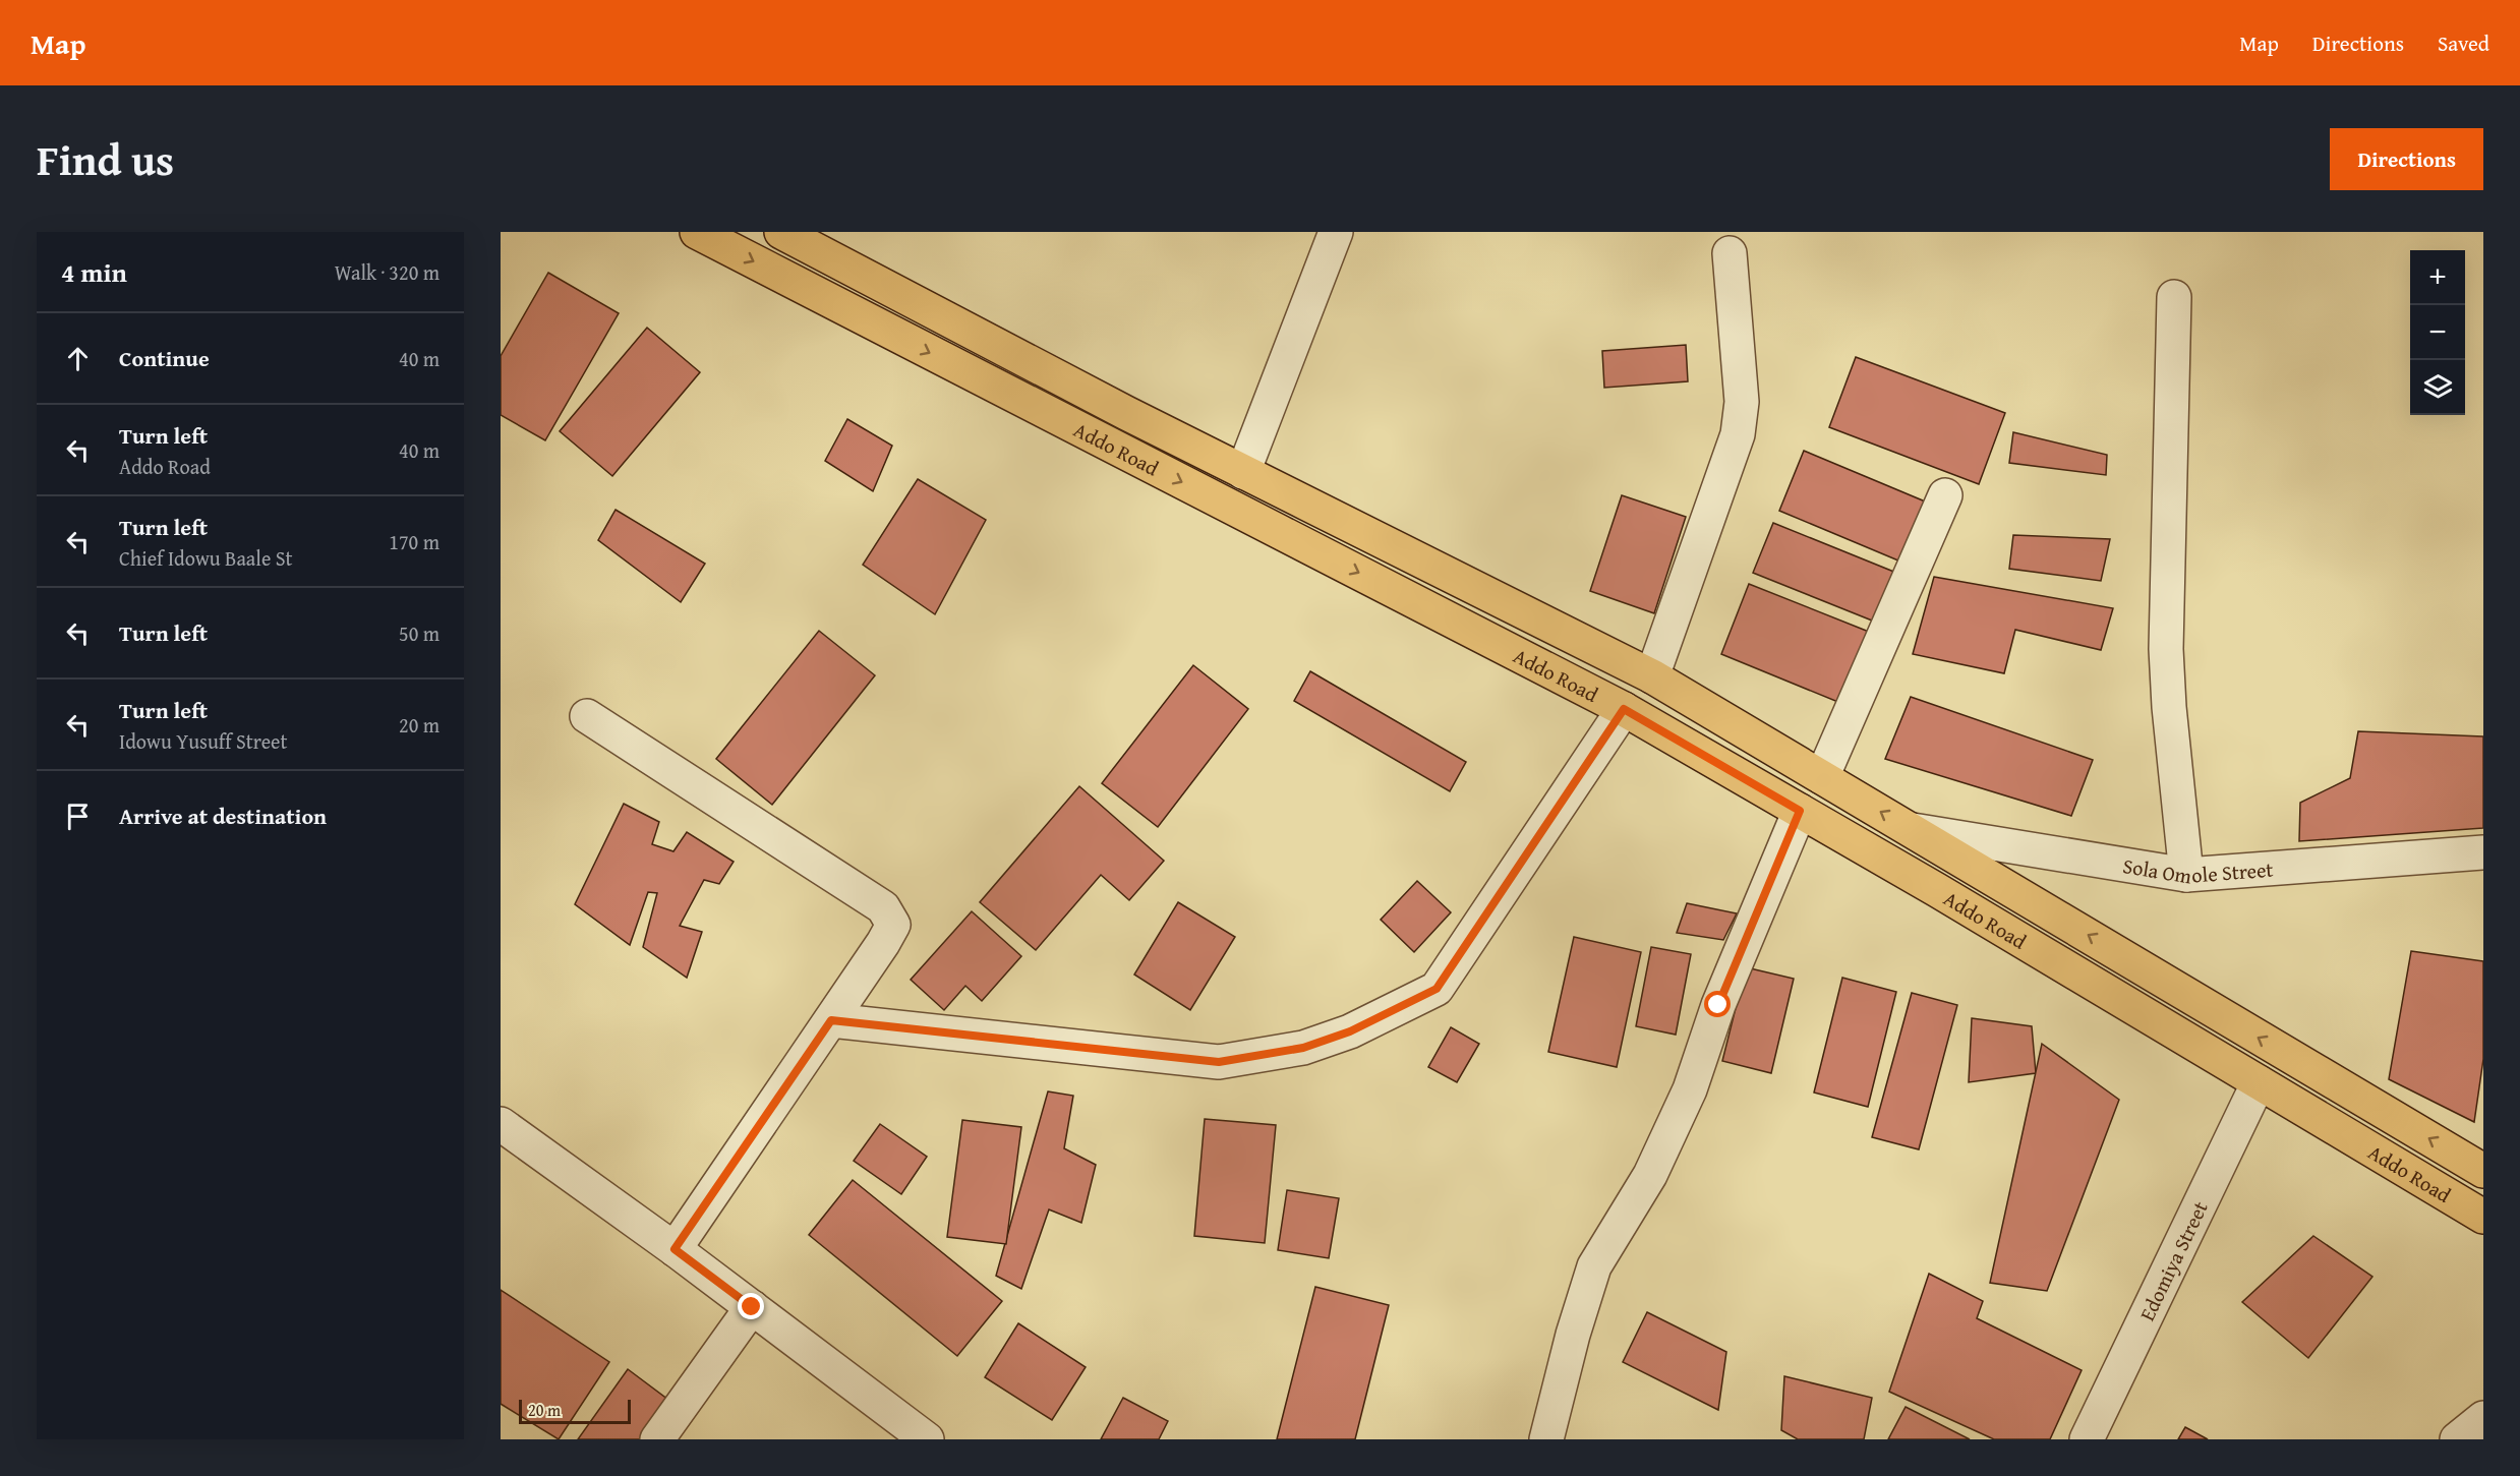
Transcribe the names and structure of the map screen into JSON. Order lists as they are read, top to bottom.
{
  "streets": {
    "main road": ["Addo Road"],
    "street": ["Sola Omole Street", "Edomiya Street"]
  },
  "crossings": [
    ["Addo Road", "Sola Omole Street"],
    ["Addo Road", "Edomiya Street"]
  ],
  "scale_bar": "20 m",
  "page": {
    "header": "Map",
    "nav": ["Map", "Directions", "Saved"],
    "title": "Find us",
    "buttons": "Directions",
    "heading": ["4 min", "Walk · 320 m"],
    "map_buttons": ["+", "−"],
    "list": [
      ["Continue", "40 m"],
      ["Turn left", "Addo Road", "40 m"],
      ["Turn left", "Chief Idowu Baale St", "170 m"],
      ["Turn left", "50 m"],
      ["Turn left", "Idowu Yusuff Street", "20 m"],
      "Arrive at destination"
    ],
    "scale": "20 m"
  }
}
